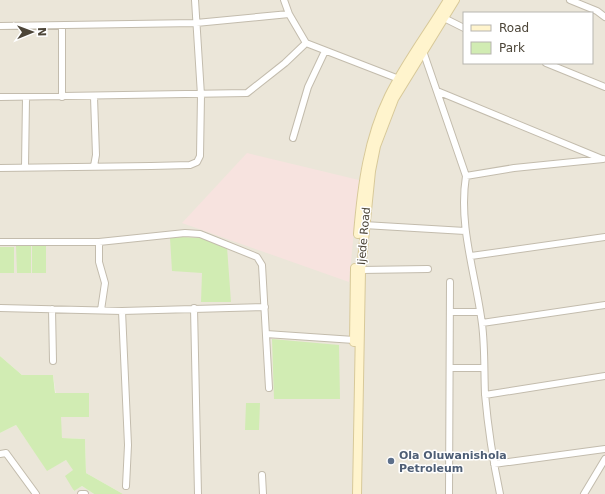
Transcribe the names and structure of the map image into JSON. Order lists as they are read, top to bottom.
{
  "streets": {
    "main road": ["Ijede Road"]
  },
  "places": ["Ola Oluwanishola Petroleum"],
  "legend": ["Road", "Park"],
  "north": "right"
}
